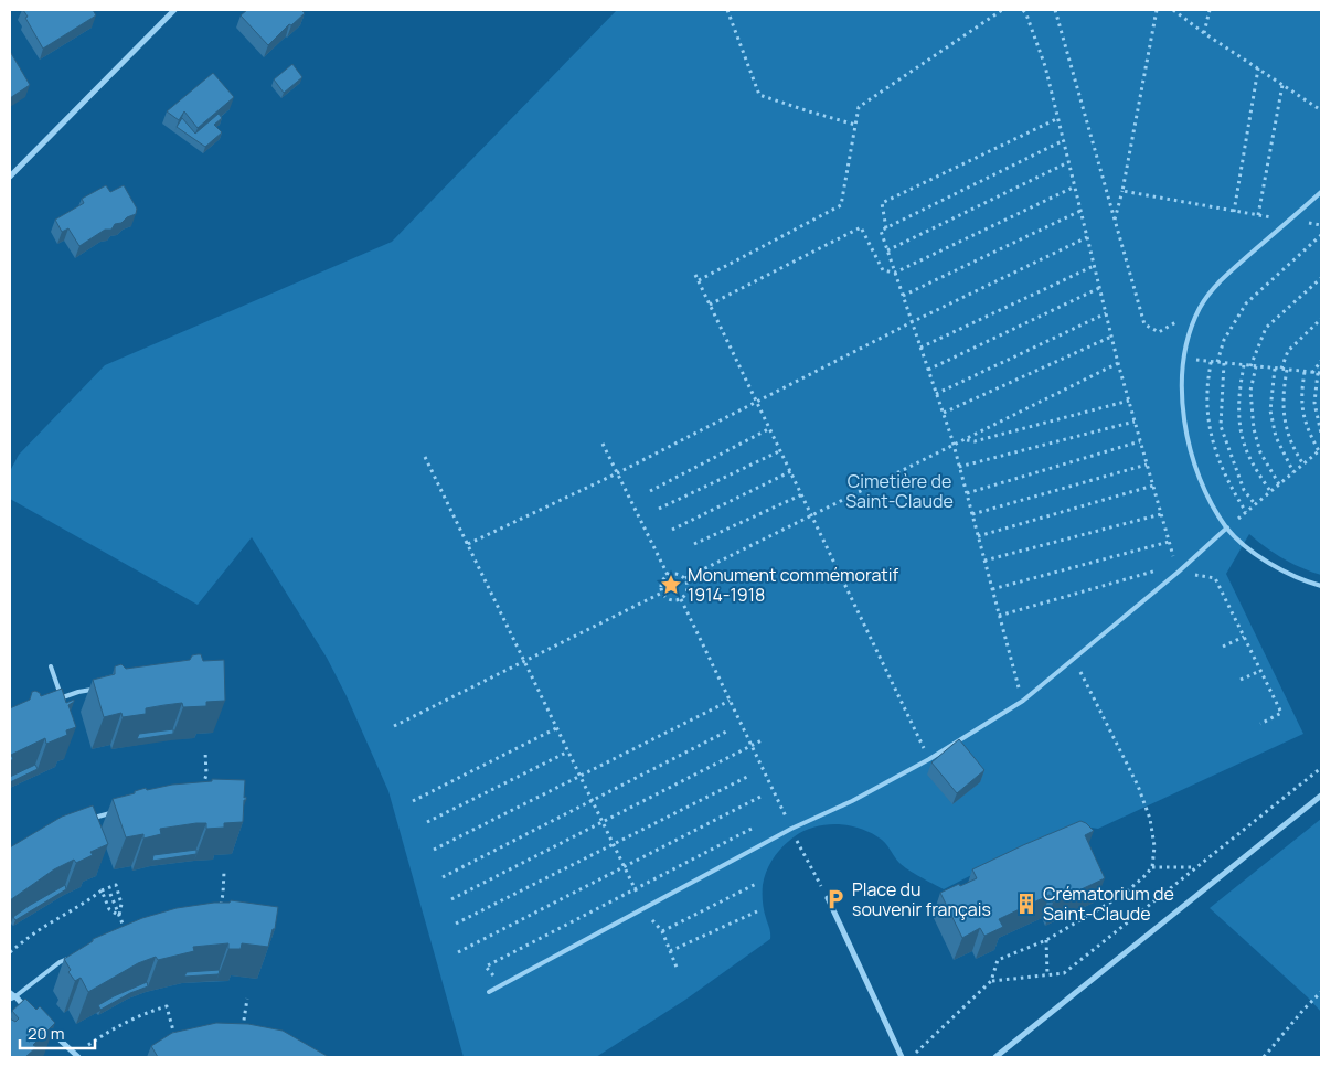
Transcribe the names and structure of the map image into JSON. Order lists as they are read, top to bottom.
{
  "parks": ["Cimetière de Saint-Claude"],
  "places": {
    "place": ["Monument commémoratif 1914-1918"],
    "parking": ["Place du souvenir français"],
    "building": ["Crématorium de Saint-Claude"]
  },
  "scale_bar": "20 m"
}
